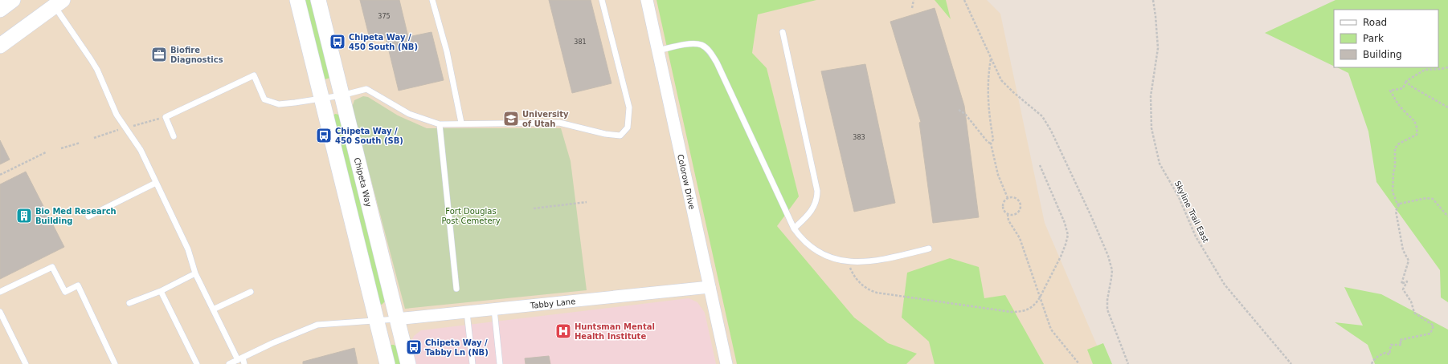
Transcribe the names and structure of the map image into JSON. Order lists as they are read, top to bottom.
{
  "streets": {
    "street": ["Chipeta Way", "Colorow Drive", "Tabby Lane"],
    "path": ["Skyline Trail East"]
  },
  "crossings": [
    ["Chipeta Way", "Tabby Lane"],
    ["Colorow Drive", "Tabby Lane"]
  ],
  "parks": ["Fort Douglas Post Cemetery"],
  "places": {
    "bus stop": ["Chipeta Way / 450 South (NB)", "Chipeta Way / 450 South (SB)", "Chipeta Way / Tabby Ln (NB)"],
    "office": ["Biofire Diagnostics"],
    "school or university": ["University of Utah"],
    "building": ["Bio Med Research Building"],
    "hospital": ["Huntsman Mental Health Institute"]
  },
  "house_numbers": ["375", "381", "383"],
  "legend": ["Road", "Park", "Building"]
}
